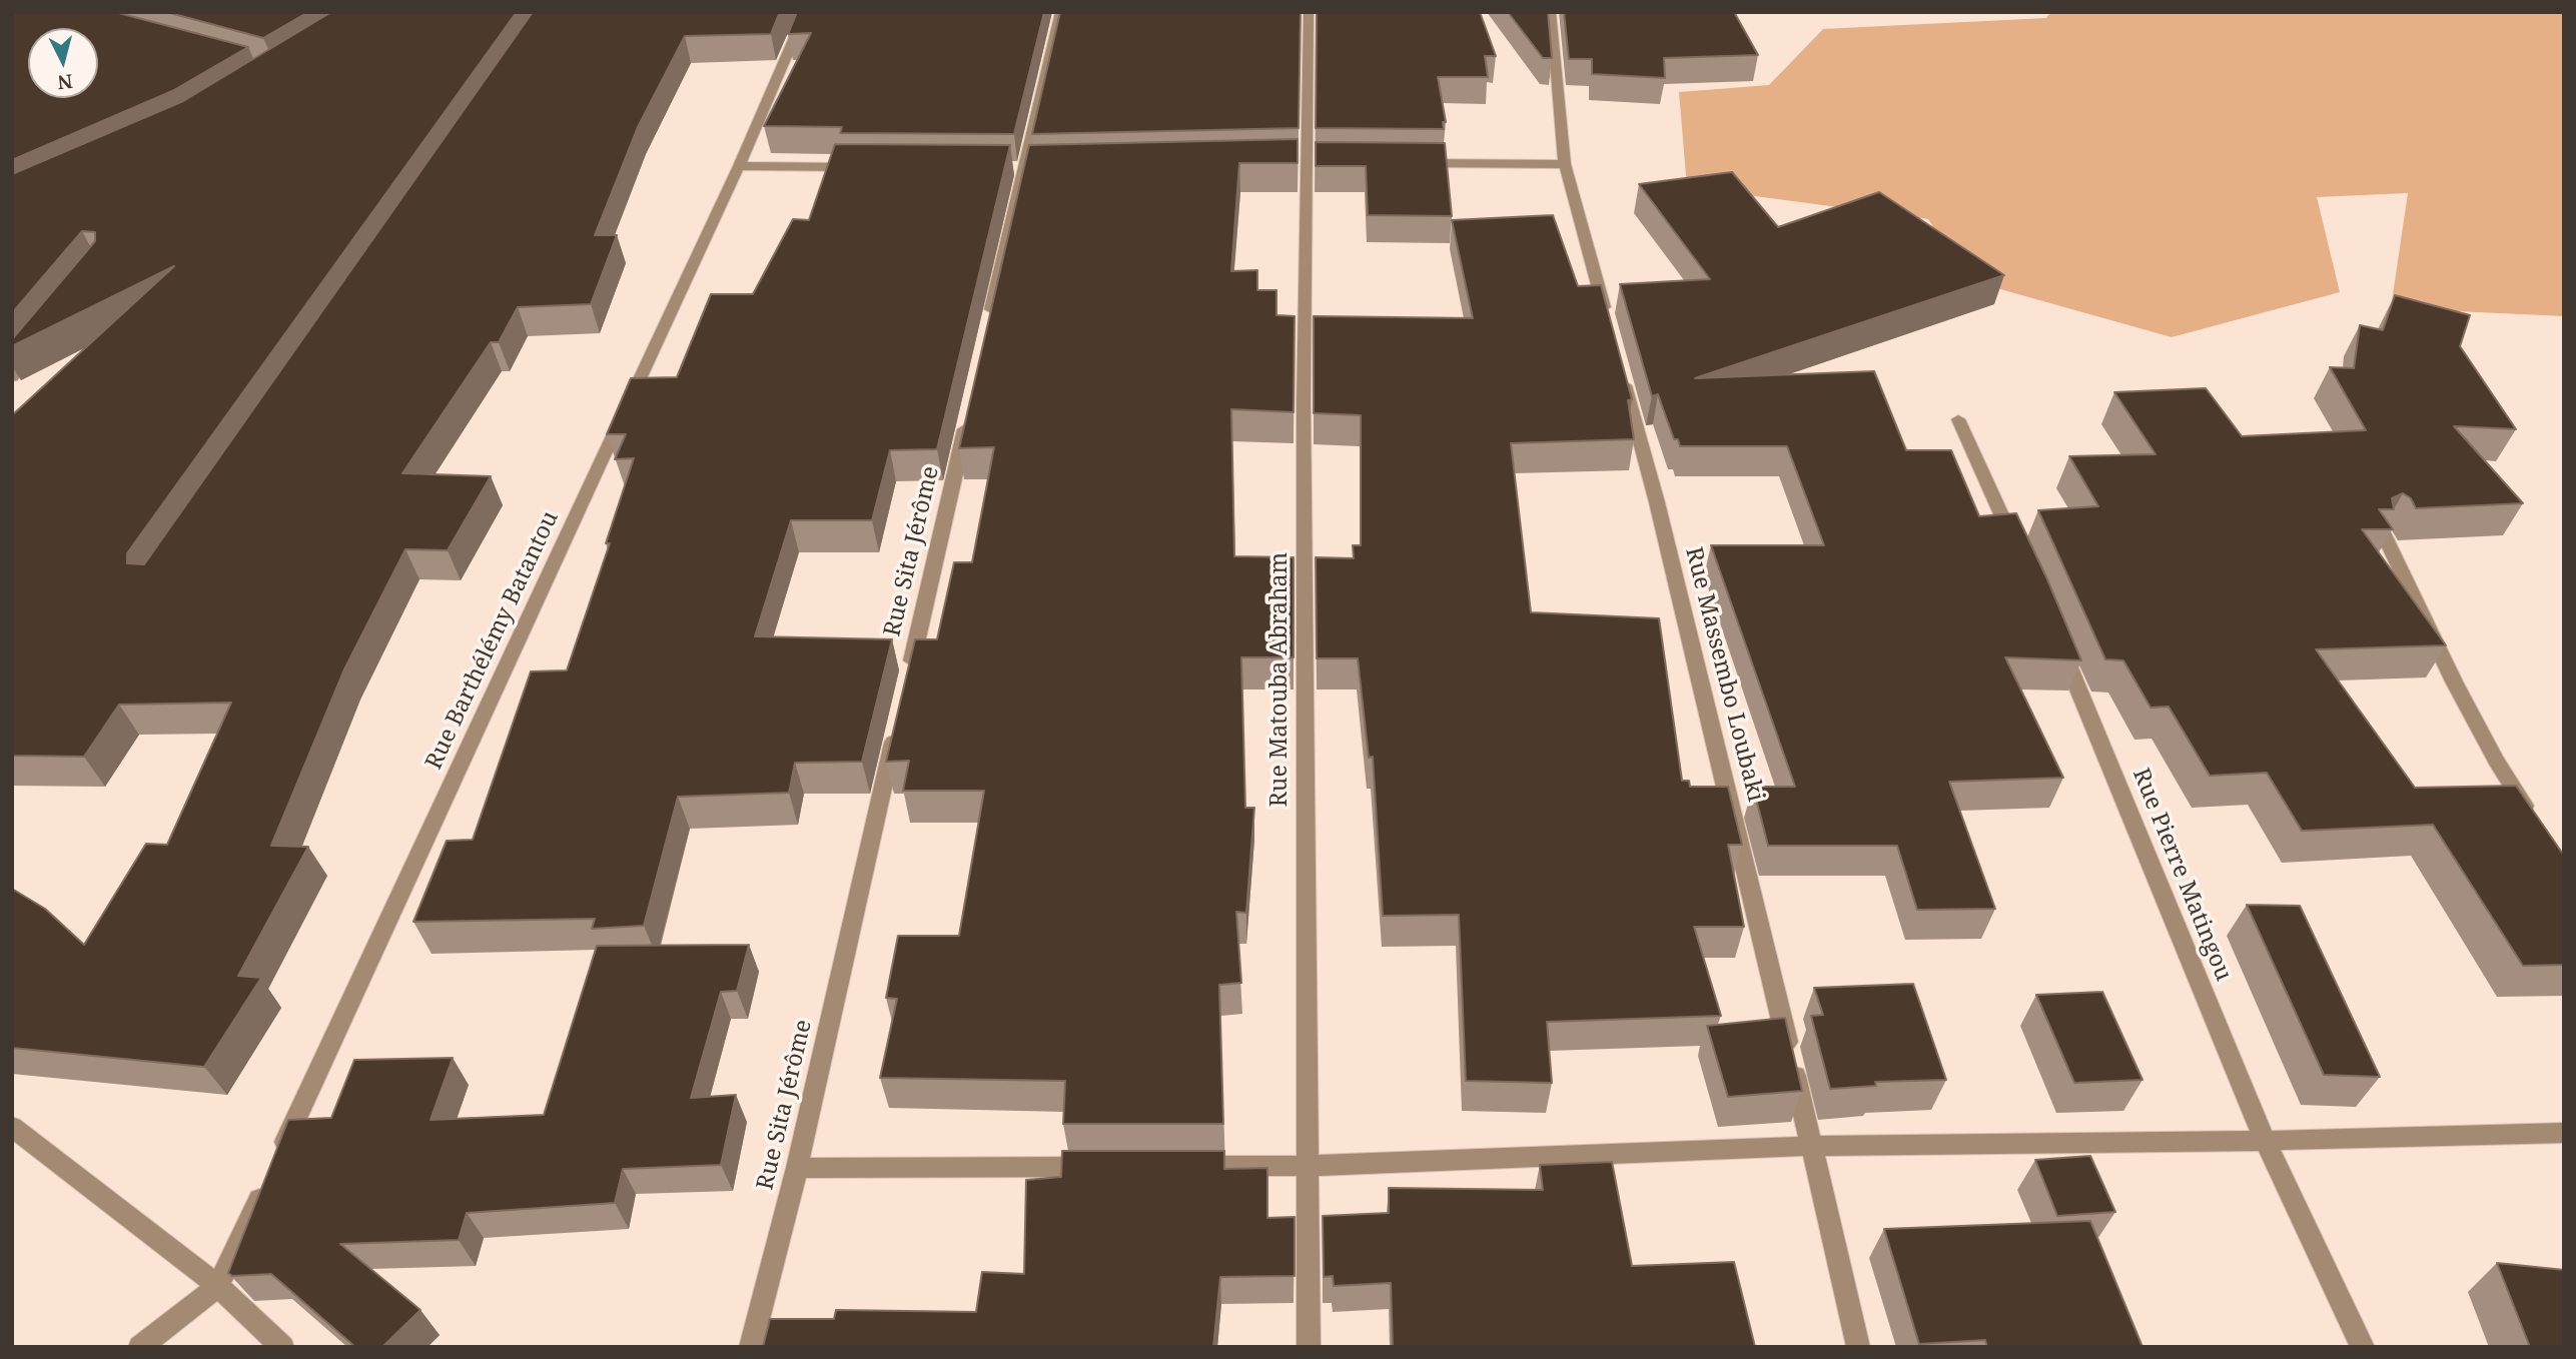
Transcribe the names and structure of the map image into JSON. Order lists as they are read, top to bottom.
{
  "streets": {
    "street": [
      "Rue Sita Jérôme",
      "Rue Barthélémy Batantou",
      "Rue Massembo Loubaki",
      "Rue Matouba Abraham",
      "Rue Pierre Matingou"
    ]
  },
  "north": "bottom"
}
